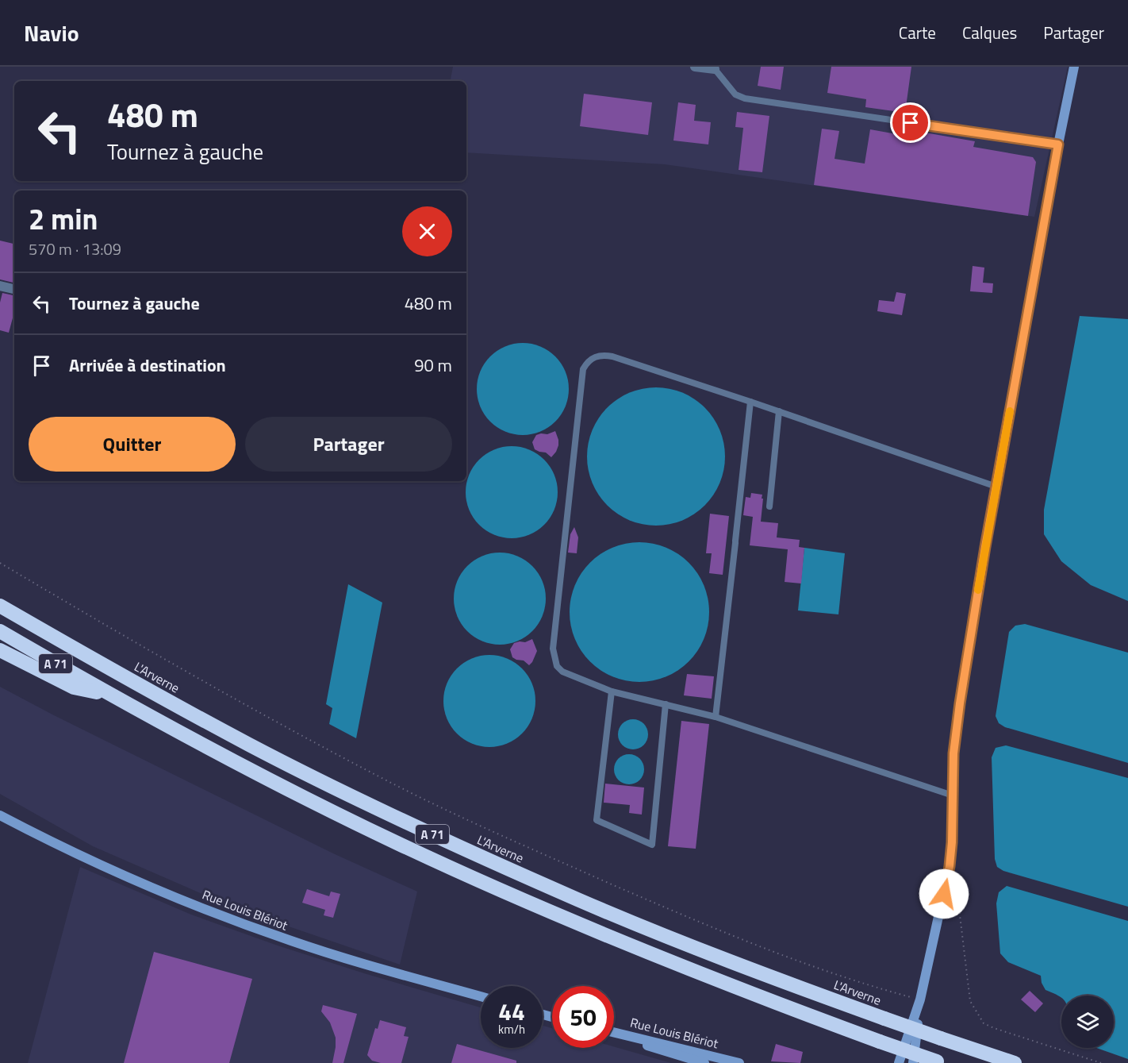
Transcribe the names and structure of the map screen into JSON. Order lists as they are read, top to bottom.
{
  "streets": {
    "highway": ["A 71", "L'Arverne"],
    "main road": ["Rue Louis Blériot"]
  },
  "page": {
    "header": "Navio",
    "nav": ["Carte", "Calques", "Partager"],
    "turn": ["480 m", "Tournez à gauche"],
    "heading": ["2 min", "570 m · 13:09"],
    "list": [
      {
        "name": "Tournez à gauche",
        "value": "480 m"
      },
      {
        "name": "Arrivée à destination",
        "value": "90 m"
      }
    ],
    "buttons": ["Quitter", "Partager"],
    "speed": "44 km/h",
    "limit": "50"
  }
}
